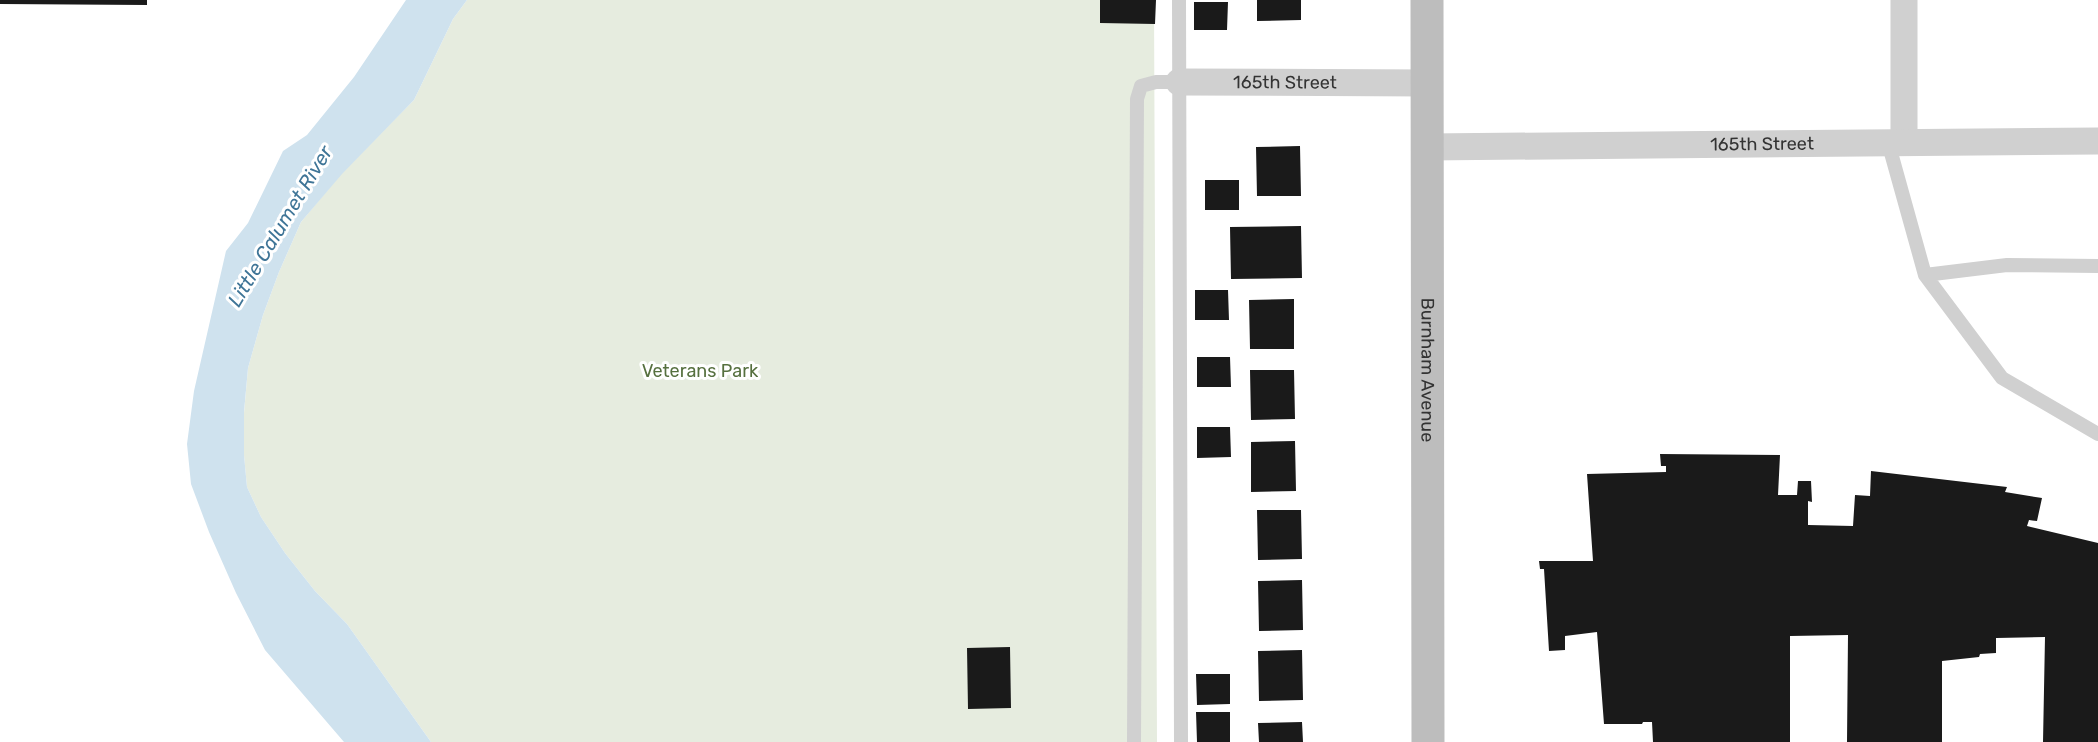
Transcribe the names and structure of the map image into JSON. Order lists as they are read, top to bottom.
{
  "streets": {
    "main road": ["Burnham Avenue"],
    "street": ["165th Street"]
  },
  "crossings": [
    ["165th Street", "Burnham Avenue"]
  ],
  "water": ["Little Calumet River"],
  "parks": ["Veterans Park"]
}
